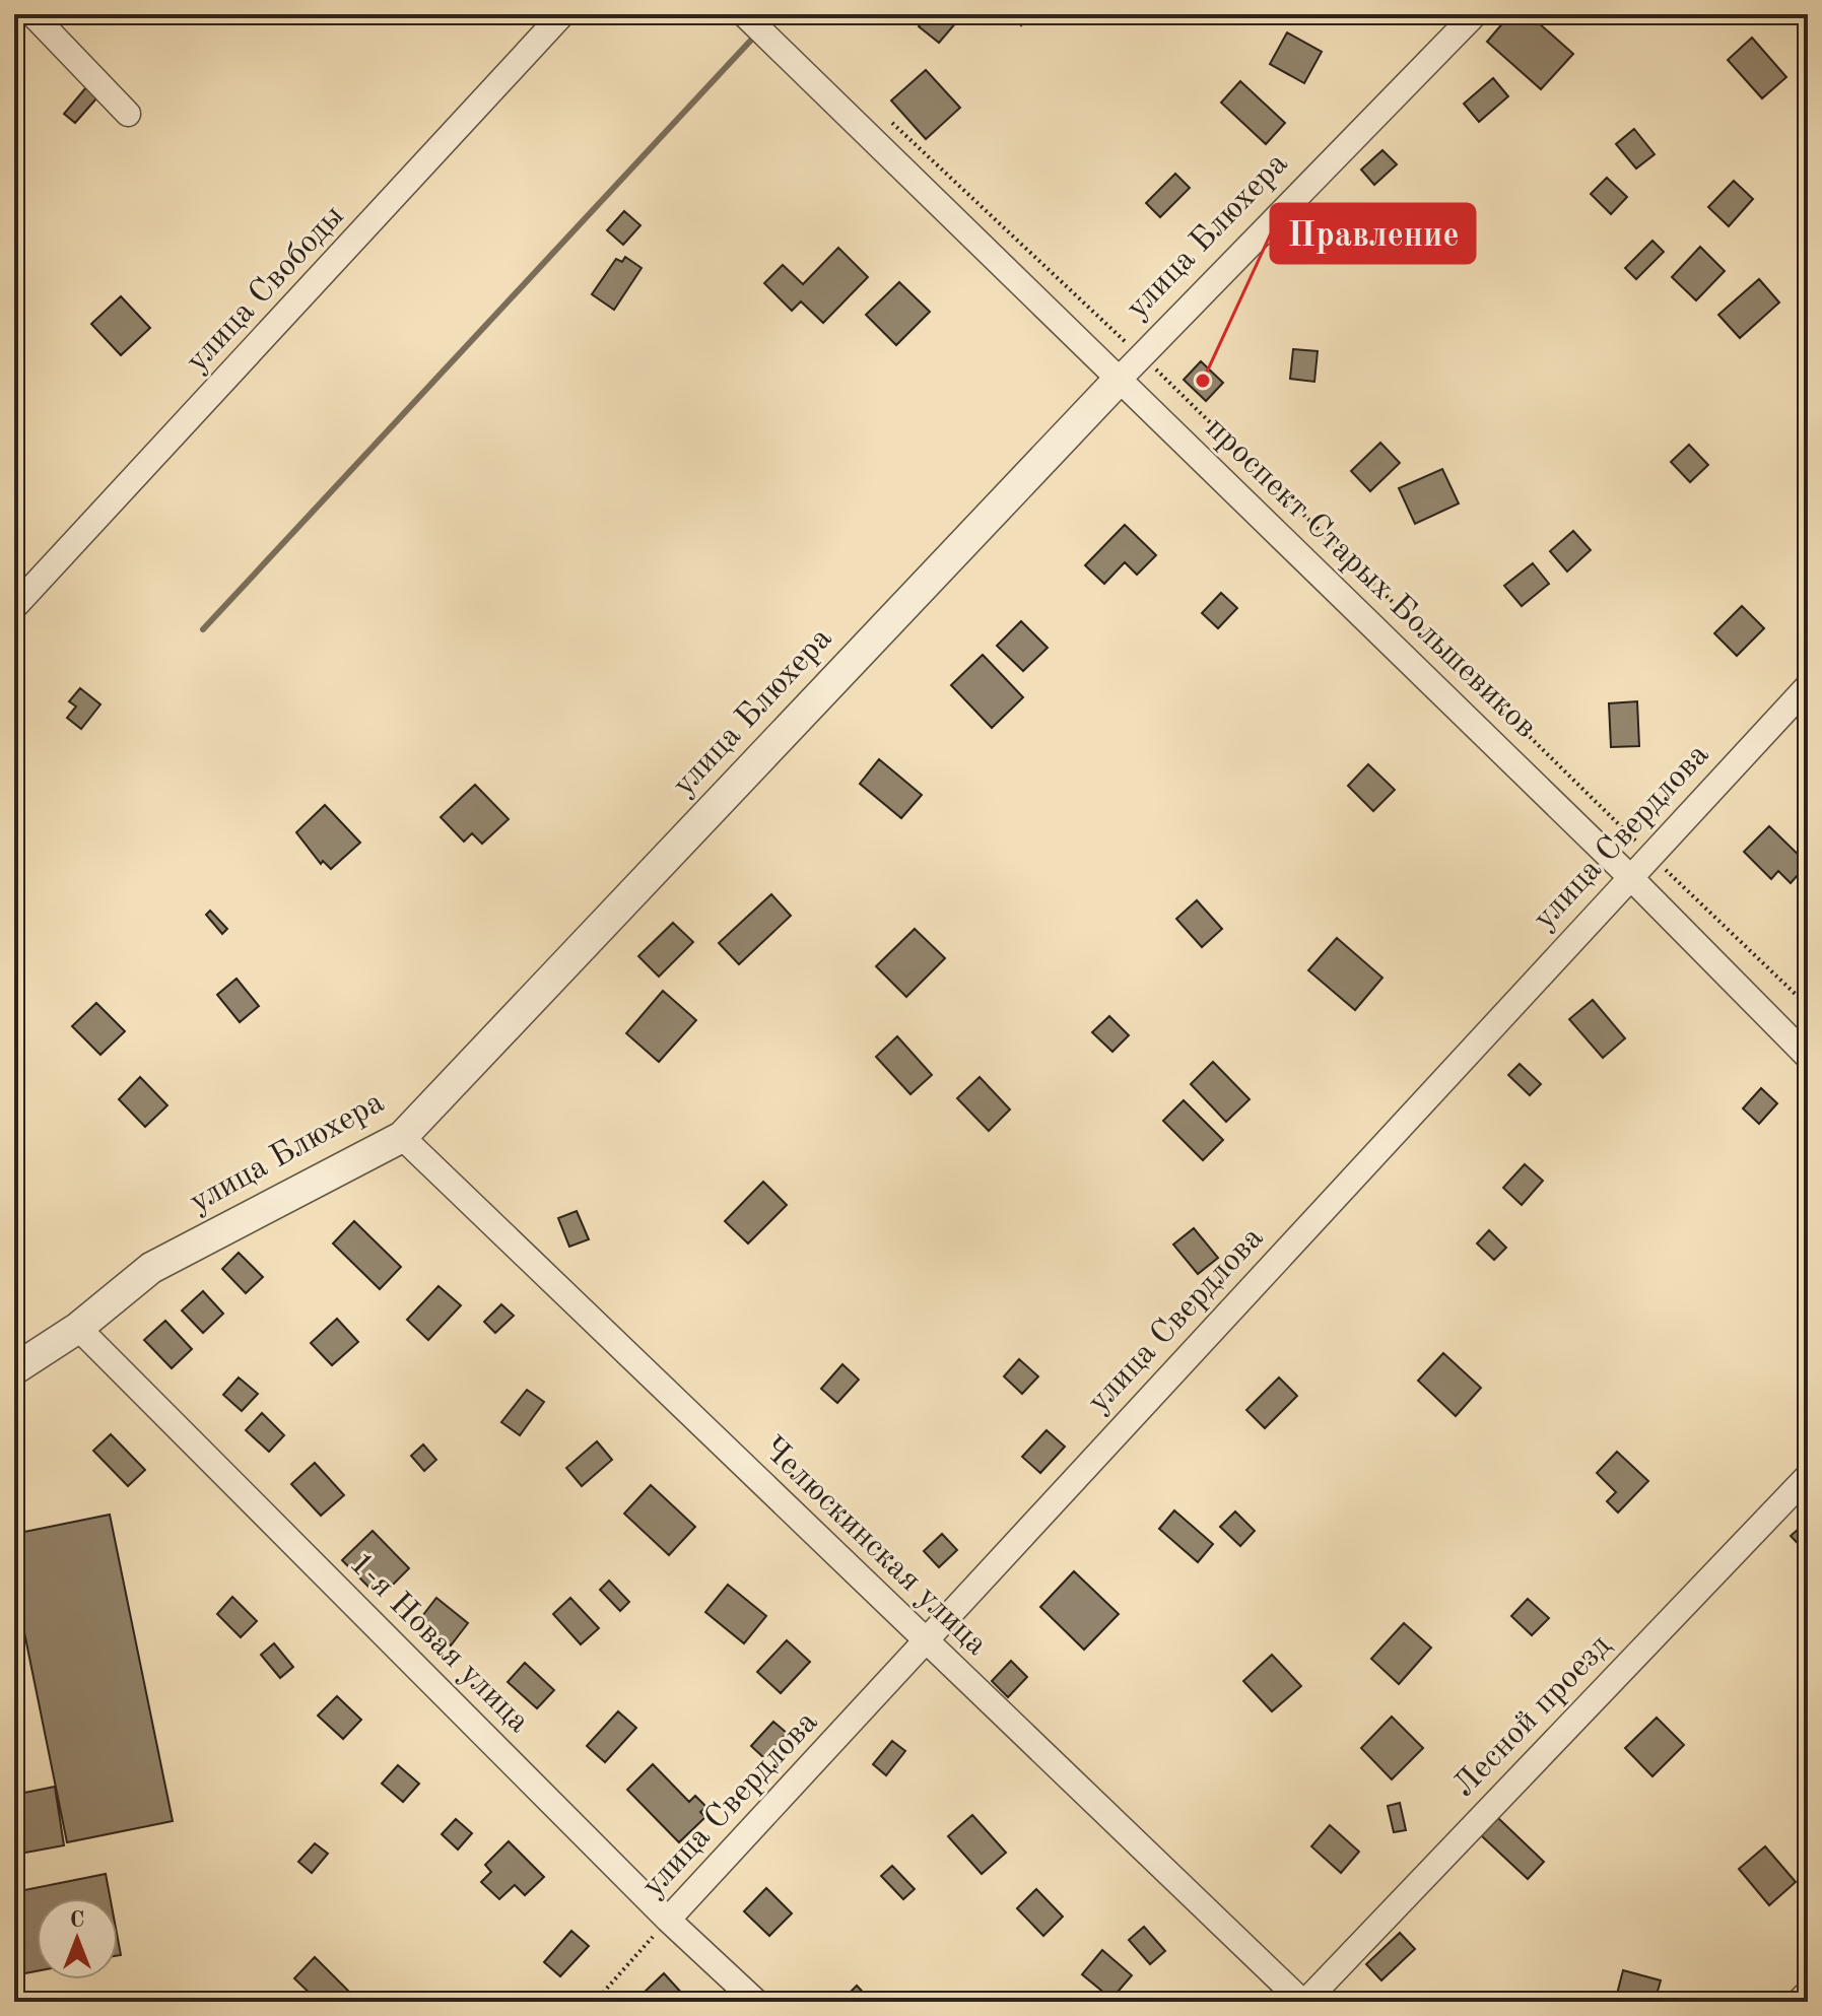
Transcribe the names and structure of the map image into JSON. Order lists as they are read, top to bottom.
{
  "streets": {
    "street": [
      "улица Блюхера",
      "улица Свободы",
      "проспект Старых Большевиков",
      "улица Свердлова",
      "Челюскинская улица",
      "1-я Новая улица",
      "Лесной проезд"
    ]
  },
  "crossings": [
    ["улица Блюхера", "проспект Старых Большевиков"],
    ["улица Блюхера", "Челюскинская улица"],
    ["улица Блюхера", "1-я Новая улица"],
    ["проспект Старых Большевиков", "улица Свердлова"],
    ["улица Свердлова", "Челюскинская улица"],
    ["улица Свердлова", "1-я Новая улица"],
    ["Челюскинская улица", "Лесной проезд"]
  ],
  "places": ["Правление"],
  "north": "top"
}
